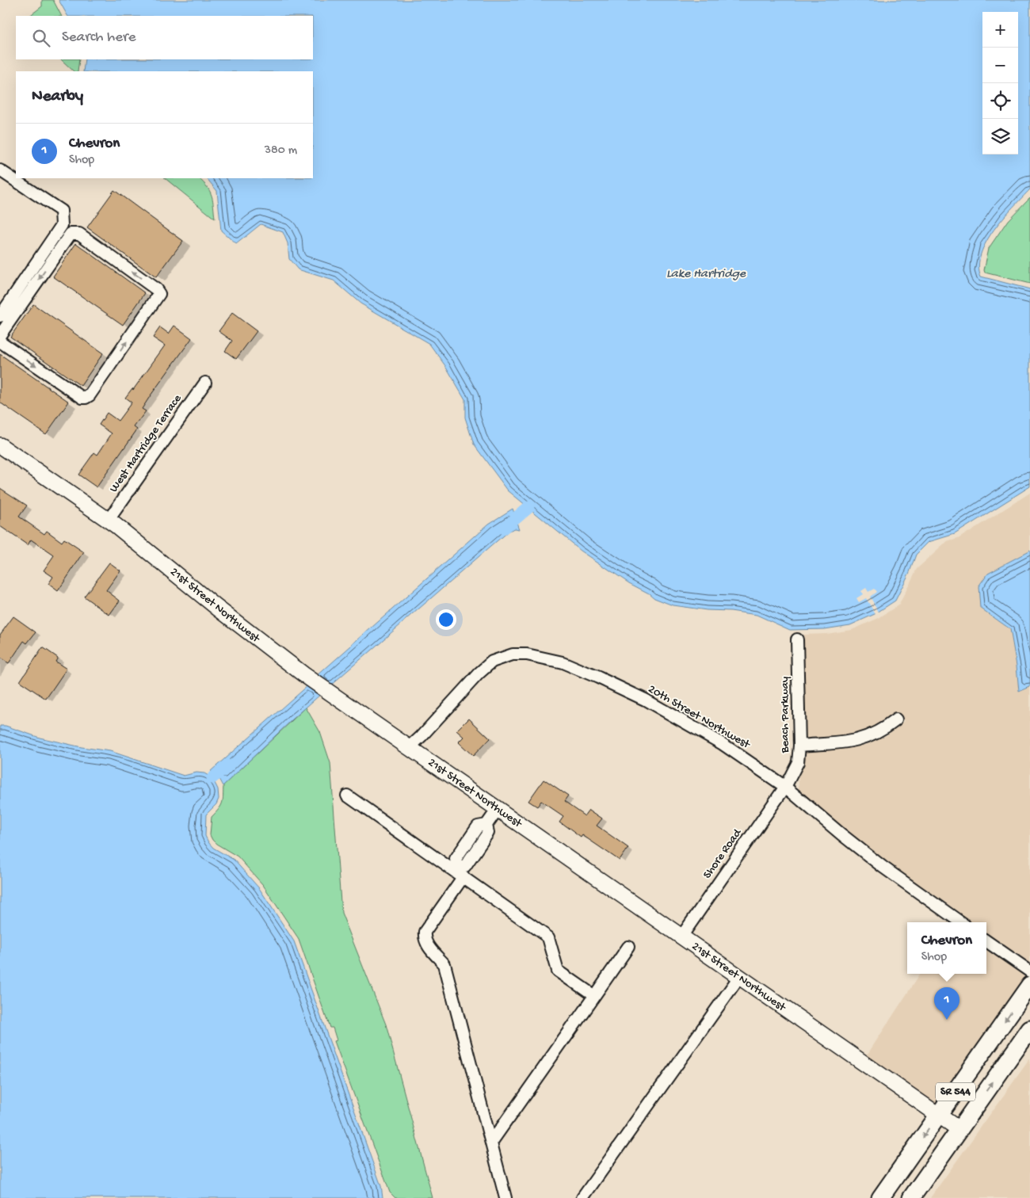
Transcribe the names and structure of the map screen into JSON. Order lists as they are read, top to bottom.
{
  "streets": {
    "main road": ["SR 544"],
    "street": [
      "West Hartridge Terrace",
      "21st Street Northwest",
      "Beach Parkway",
      "20th Street Northwest",
      "Shore Road"
    ]
  },
  "crossings": [
    ["West Hartridge Terrace", "21st Street Northwest"],
    ["21st Street Northwest", "20th Street Northwest"],
    ["21st Street Northwest", "Shore Road"],
    ["21st Street Northwest", "SR 544"],
    ["Beach Parkway", "20th Street Northwest"],
    ["Beach Parkway", "Shore Road"],
    ["20th Street Northwest", "Shore Road"]
  ],
  "water": ["Lake Hartridge"],
  "page": {
    "map_buttons": ["+", "−"],
    "search": "Search here",
    "heading": "Nearby",
    "list": [
      {
        "mark": "1",
        "name": "Chevron",
        "note": "Shop",
        "value": "380 m"
      }
    ],
    "popup": ["Chevron", "Shop"],
    "pins": "1"
  }
}
